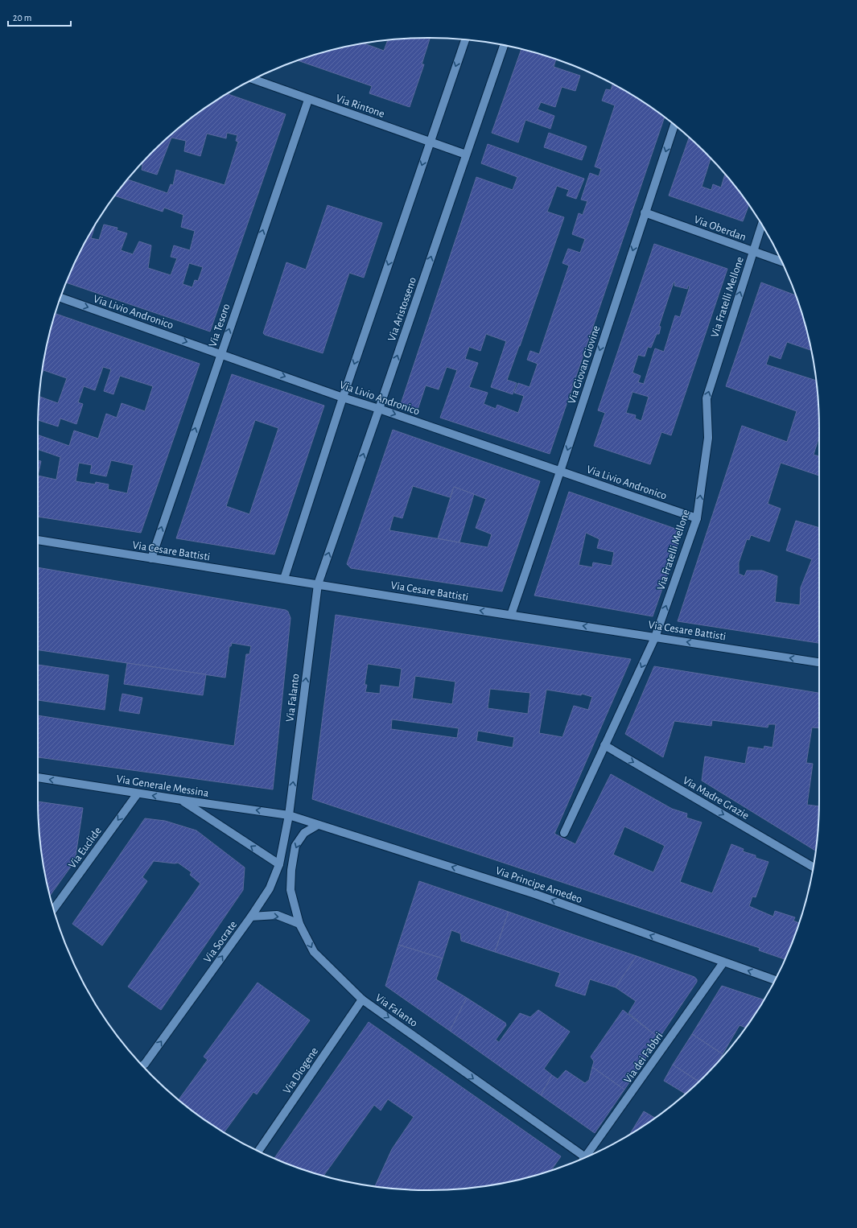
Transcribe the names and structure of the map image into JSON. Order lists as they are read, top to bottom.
{
  "streets": {
    "street": [
      "Via Rintone",
      "Via Oberdan",
      "Via Fratelli Mellone",
      "Via Aristosseno",
      "Via Livio Andronico",
      "Via Tesoro",
      "Via Giovan Giovine",
      "Via Cesare Battisti",
      "Via Falanto",
      "Via Generale Messina",
      "Via Madre Grazie",
      "Via Euclide",
      "Via Principe Amedeo",
      "Via Socrate",
      "Via dei Fabbri",
      "Via Diogene"
    ]
  },
  "crossings": [
    ["Via Rintone", "Via Aristosseno"],
    ["Via Rintone", "Via Tesoro"],
    ["Via Oberdan", "Via Fratelli Mellone"],
    ["Via Oberdan", "Via Giovan Giovine"],
    ["Via Fratelli Mellone", "Via Livio Andronico"],
    ["Via Fratelli Mellone", "Via Cesare Battisti"],
    ["Via Fratelli Mellone", "Via Madre Grazie"],
    ["Via Aristosseno", "Via Livio Andronico"],
    ["Via Aristosseno", "Via Cesare Battisti"],
    ["Via Aristosseno", "Via Falanto"],
    ["Via Livio Andronico", "Via Tesoro"],
    ["Via Livio Andronico", "Via Giovan Giovine"],
    ["Via Tesoro", "Via Cesare Battisti"],
    ["Via Giovan Giovine", "Via Cesare Battisti"],
    ["Via Cesare Battisti", "Via Falanto"],
    ["Via Falanto", "Via Generale Messina"],
    ["Via Falanto", "Via Principe Amedeo"],
    ["Via Falanto", "Via Socrate"],
    ["Via Falanto", "Via Diogene"],
    ["Via Generale Messina", "Via Euclide"],
    ["Via Generale Messina", "Via Principe Amedeo"],
    ["Via Generale Messina", "Via Socrate"],
    ["Via Principe Amedeo", "Via Socrate"],
    ["Via Principe Amedeo", "Via dei Fabbri"]
  ],
  "one_way": [
    "Via Livio Andronico",
    "Via Tesoro",
    "Via Giovan Giovine",
    "Via Cesare Battisti",
    "Via Madre Grazie",
    "Via Euclide",
    "Via Principe Amedeo",
    "Via Socrate"
  ],
  "scale_bar": "20 m"
}
